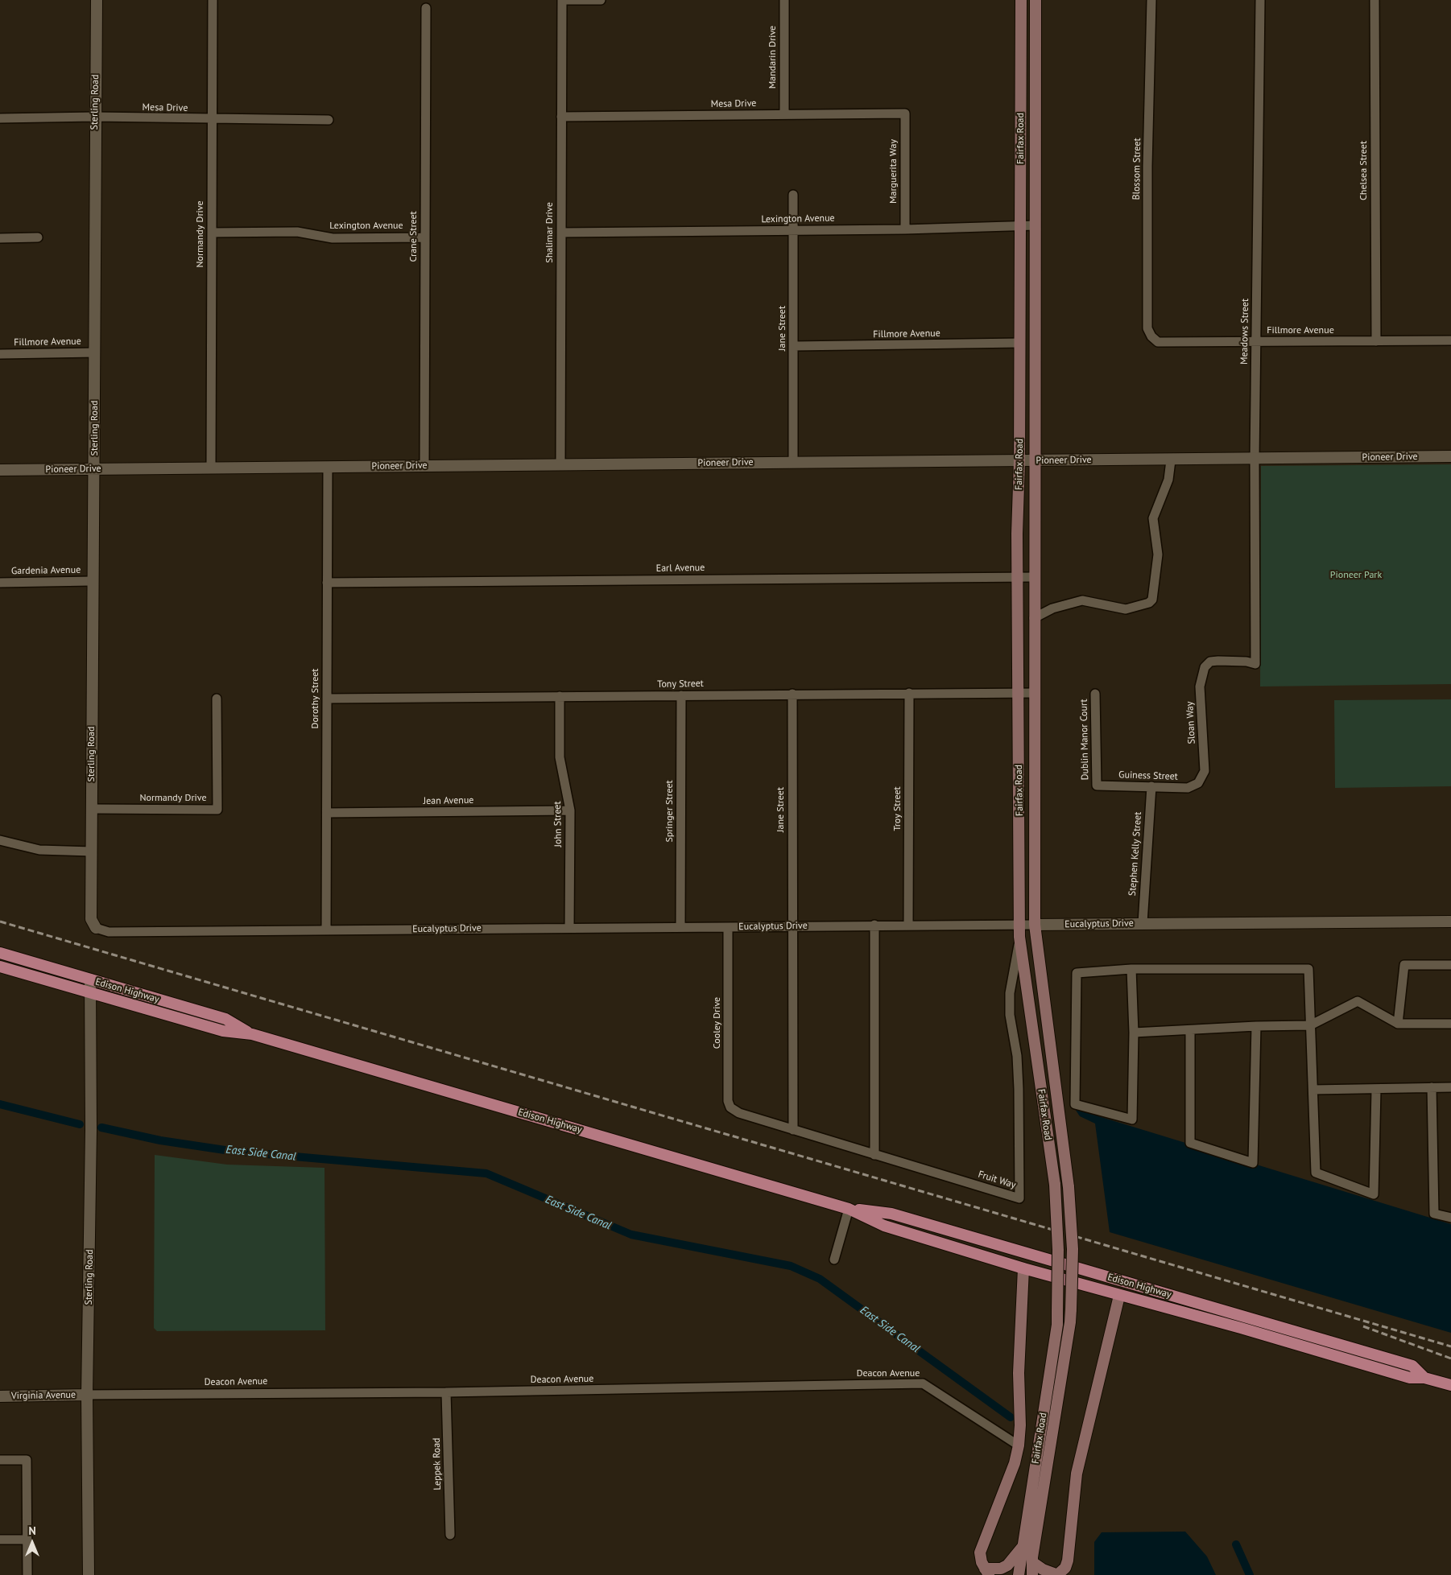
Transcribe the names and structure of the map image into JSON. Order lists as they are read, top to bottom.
{
  "streets": {
    "main road": ["Fairfax Road", "Edison Highway"],
    "street": [
      "Mandarin Drive",
      "Sterling Road",
      "Mesa Drive",
      "Blossom Street",
      "Chelsea Street",
      "Marguerita Way",
      "Lexington Avenue",
      "Shalimar Drive",
      "Normandy Drive",
      "Crane Street",
      "Jane Street",
      "Fillmore Avenue",
      "Meadows Street",
      "Pioneer Drive",
      "Earl Avenue",
      "Gardenia Avenue",
      "Tony Street",
      "Dorothy Street",
      "Sloan Way",
      "Dublin Manor Court",
      "Guiness Street",
      "Jean Avenue",
      "Troy Street",
      "Springer Street",
      "John Street",
      "Stephen Kelly Street",
      "Eucalyptus Drive",
      "Cooley Drive",
      "Fruit Way",
      "Deacon Avenue",
      "Virginia Avenue",
      "Leppek Road"
    ]
  },
  "crossings": [
    ["Mandarin Drive", "Mesa Drive"],
    ["Sterling Road", "Mesa Drive"],
    ["Sterling Road", "Normandy Drive"],
    ["Sterling Road", "Fillmore Avenue"],
    ["Sterling Road", "Pioneer Drive"],
    ["Sterling Road", "Gardenia Avenue"],
    ["Sterling Road", "Eucalyptus Drive"],
    ["Sterling Road", "Edison Highway"],
    ["Sterling Road", "Deacon Avenue"],
    ["Sterling Road", "Virginia Avenue"],
    ["Mesa Drive", "Marguerita Way"],
    ["Mesa Drive", "Shalimar Drive"],
    ["Mesa Drive", "Normandy Drive"],
    ["Fairfax Road", "Lexington Avenue"],
    ["Fairfax Road", "Fillmore Avenue"],
    ["Fairfax Road", "Pioneer Drive"],
    ["Fairfax Road", "Earl Avenue"],
    ["Fairfax Road", "Tony Street"],
    ["Fairfax Road", "Eucalyptus Drive"],
    ["Fairfax Road", "Fruit Way"],
    ["Blossom Street", "Fillmore Avenue"],
    ["Chelsea Street", "Fillmore Avenue"],
    ["Marguerita Way", "Lexington Avenue"],
    ["Lexington Avenue", "Shalimar Drive"],
    ["Lexington Avenue", "Normandy Drive"],
    ["Lexington Avenue", "Crane Street"],
    ["Lexington Avenue", "Jane Street"],
    ["Shalimar Drive", "Pioneer Drive"],
    ["Normandy Drive", "Pioneer Drive"],
    ["Crane Street", "Pioneer Drive"],
    ["Jane Street", "Fillmore Avenue"],
    ["Jane Street", "Pioneer Drive"],
    ["Jane Street", "Tony Street"],
    ["Jane Street", "Eucalyptus Drive"],
    ["Jane Street", "Fruit Way"],
    ["Fillmore Avenue", "Meadows Street"],
    ["Meadows Street", "Pioneer Drive"],
    ["Meadows Street", "Sloan Way"],
    ["Pioneer Drive", "Dorothy Street"],
    ["Earl Avenue", "Dorothy Street"],
    ["Tony Street", "Dorothy Street"],
    ["Tony Street", "Troy Street"],
    ["Tony Street", "Springer Street"],
    ["Tony Street", "John Street"],
    ["Dorothy Street", "Jean Avenue"],
    ["Dorothy Street", "Eucalyptus Drive"],
    ["Sloan Way", "Guiness Street"],
    ["Dublin Manor Court", "Guiness Street"],
    ["Guiness Street", "Stephen Kelly Street"],
    ["Jean Avenue", "John Street"],
    ["Troy Street", "Eucalyptus Drive"],
    ["Springer Street", "Eucalyptus Drive"],
    ["John Street", "Eucalyptus Drive"],
    ["Stephen Kelly Street", "Eucalyptus Drive"],
    ["Eucalyptus Drive", "Cooley Drive"],
    ["Cooley Drive", "Fruit Way"],
    ["Deacon Avenue", "Virginia Avenue"],
    ["Deacon Avenue", "Leppek Road"]
  ],
  "water": ["East Side Canal"],
  "parks": ["Pioneer Park"],
  "north": "top"
}
